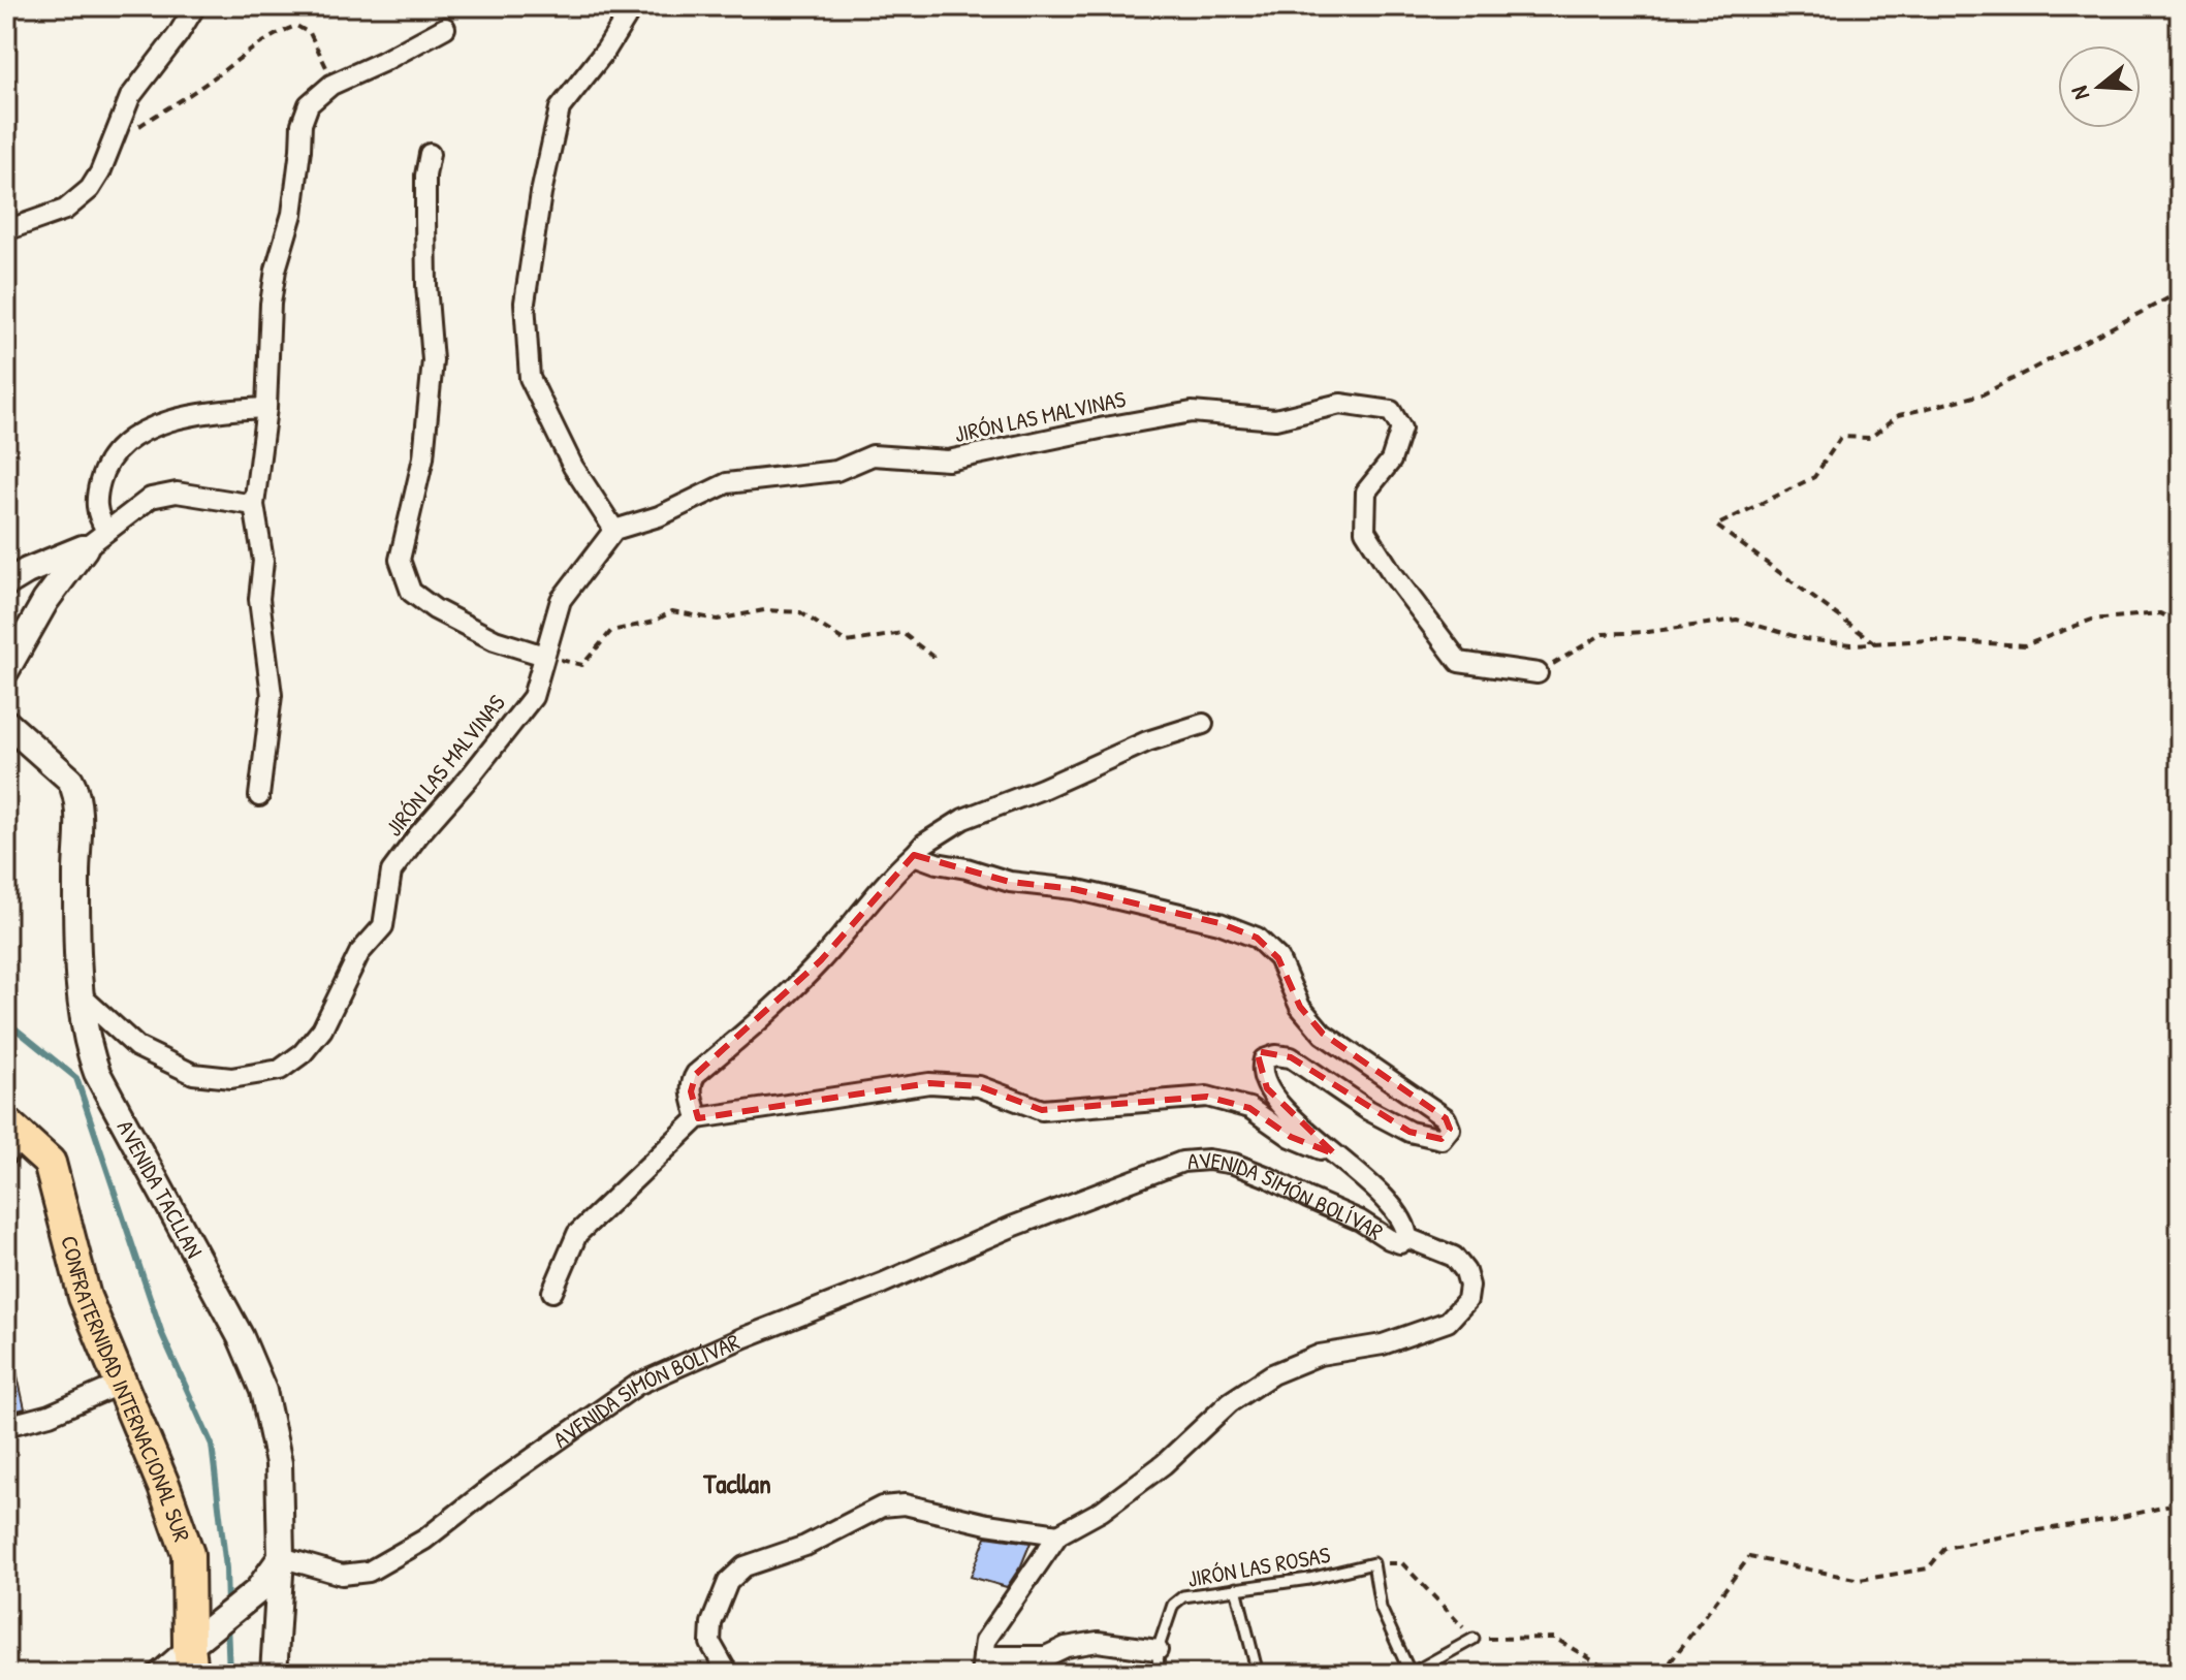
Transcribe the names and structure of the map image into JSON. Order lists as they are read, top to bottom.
{
  "streets": {
    "main road": ["CONFRATERNIDAD INTERNACIONAL SUR"],
    "street": ["JIRÓN LAS MALVINAS", "AVENIDA TACLLAN", "AVENIDA SIMÓN BOLÍVAR"],
    "lane": ["JIRÓN LAS ROSAS"]
  },
  "crossings": [
    ["JIRÓN LAS MALVINAS", "AVENIDA TACLLAN"],
    ["AVENIDA TACLLAN", "AVENIDA SIMÓN BOLÍVAR"]
  ],
  "districts": ["Tacllan"],
  "north": "left"
}
